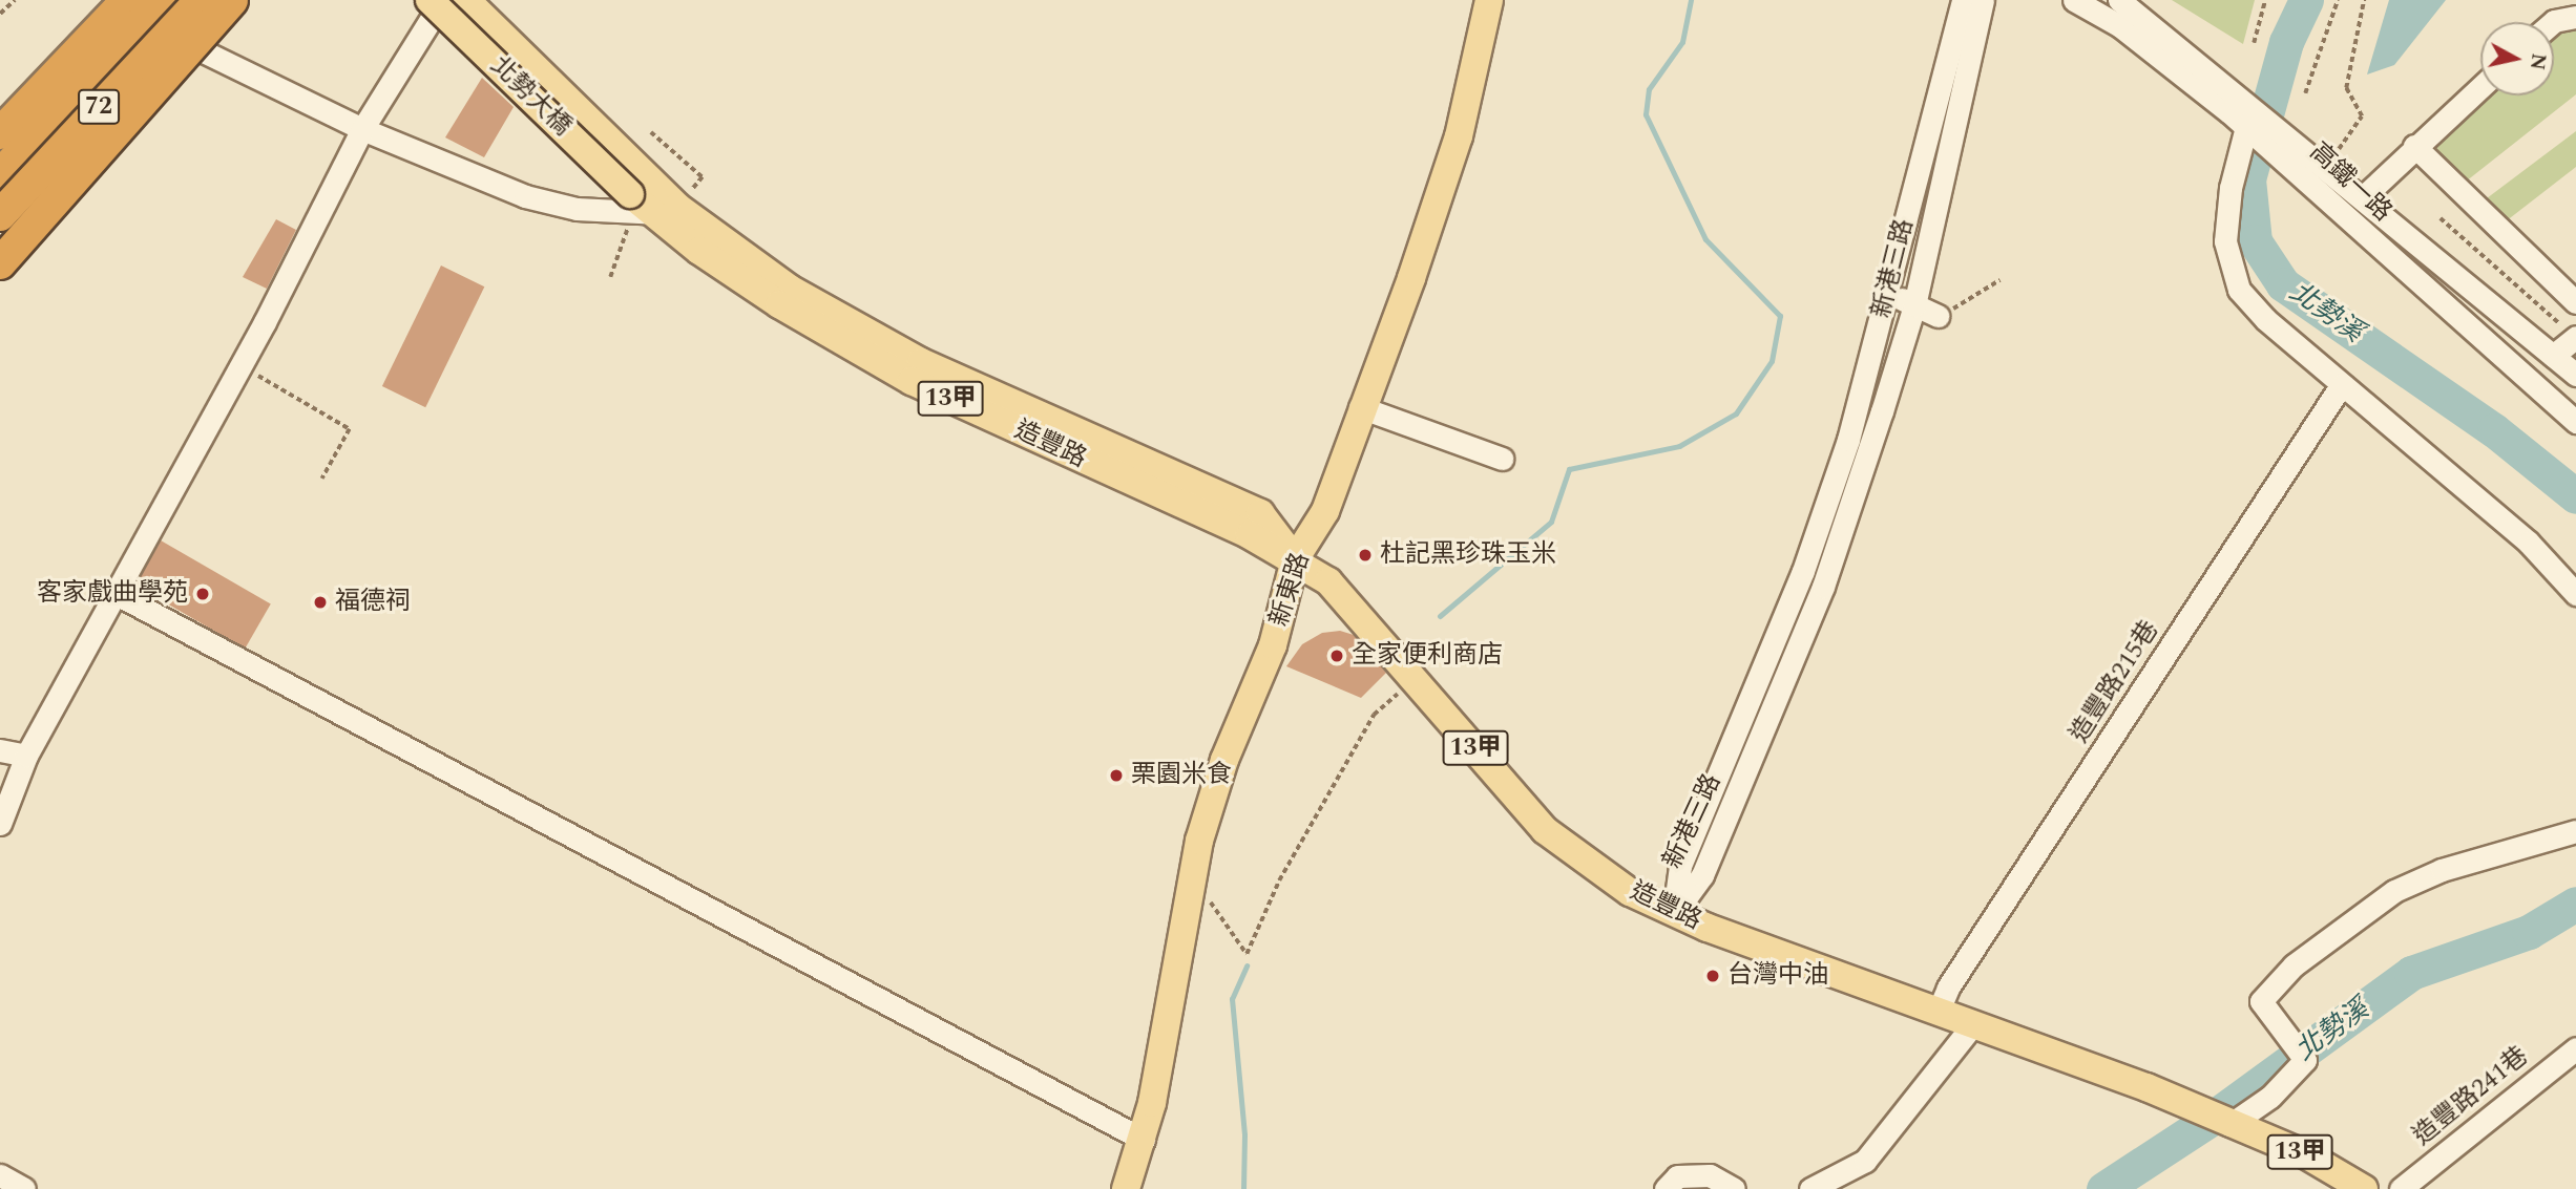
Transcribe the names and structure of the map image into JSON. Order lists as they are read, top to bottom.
{
  "streets": {
    "highway": ["72"],
    "main road": [
      "北勢大橋",
      "13甲",
      "造豐路",
      "新東路"
    ],
    "street": [
      "高鐵一路",
      "新港三路",
      "造豐路215巷",
      "造豐路241巷"
    ]
  },
  "crossings": [
    ["北勢大橋", "造豐路"],
    ["新港三路", "造豐路"],
    ["13甲", "造豐路"],
    ["造豐路", "新東路"],
    ["造豐路", "造豐路215巷"]
  ],
  "water": ["北勢溪"],
  "places": [
    "杜記黑珍珠玉米",
    "客家戲曲學苑",
    "福德祠",
    "全家便利商店",
    "栗園米食",
    "台灣中油"
  ],
  "north": "right"
}
